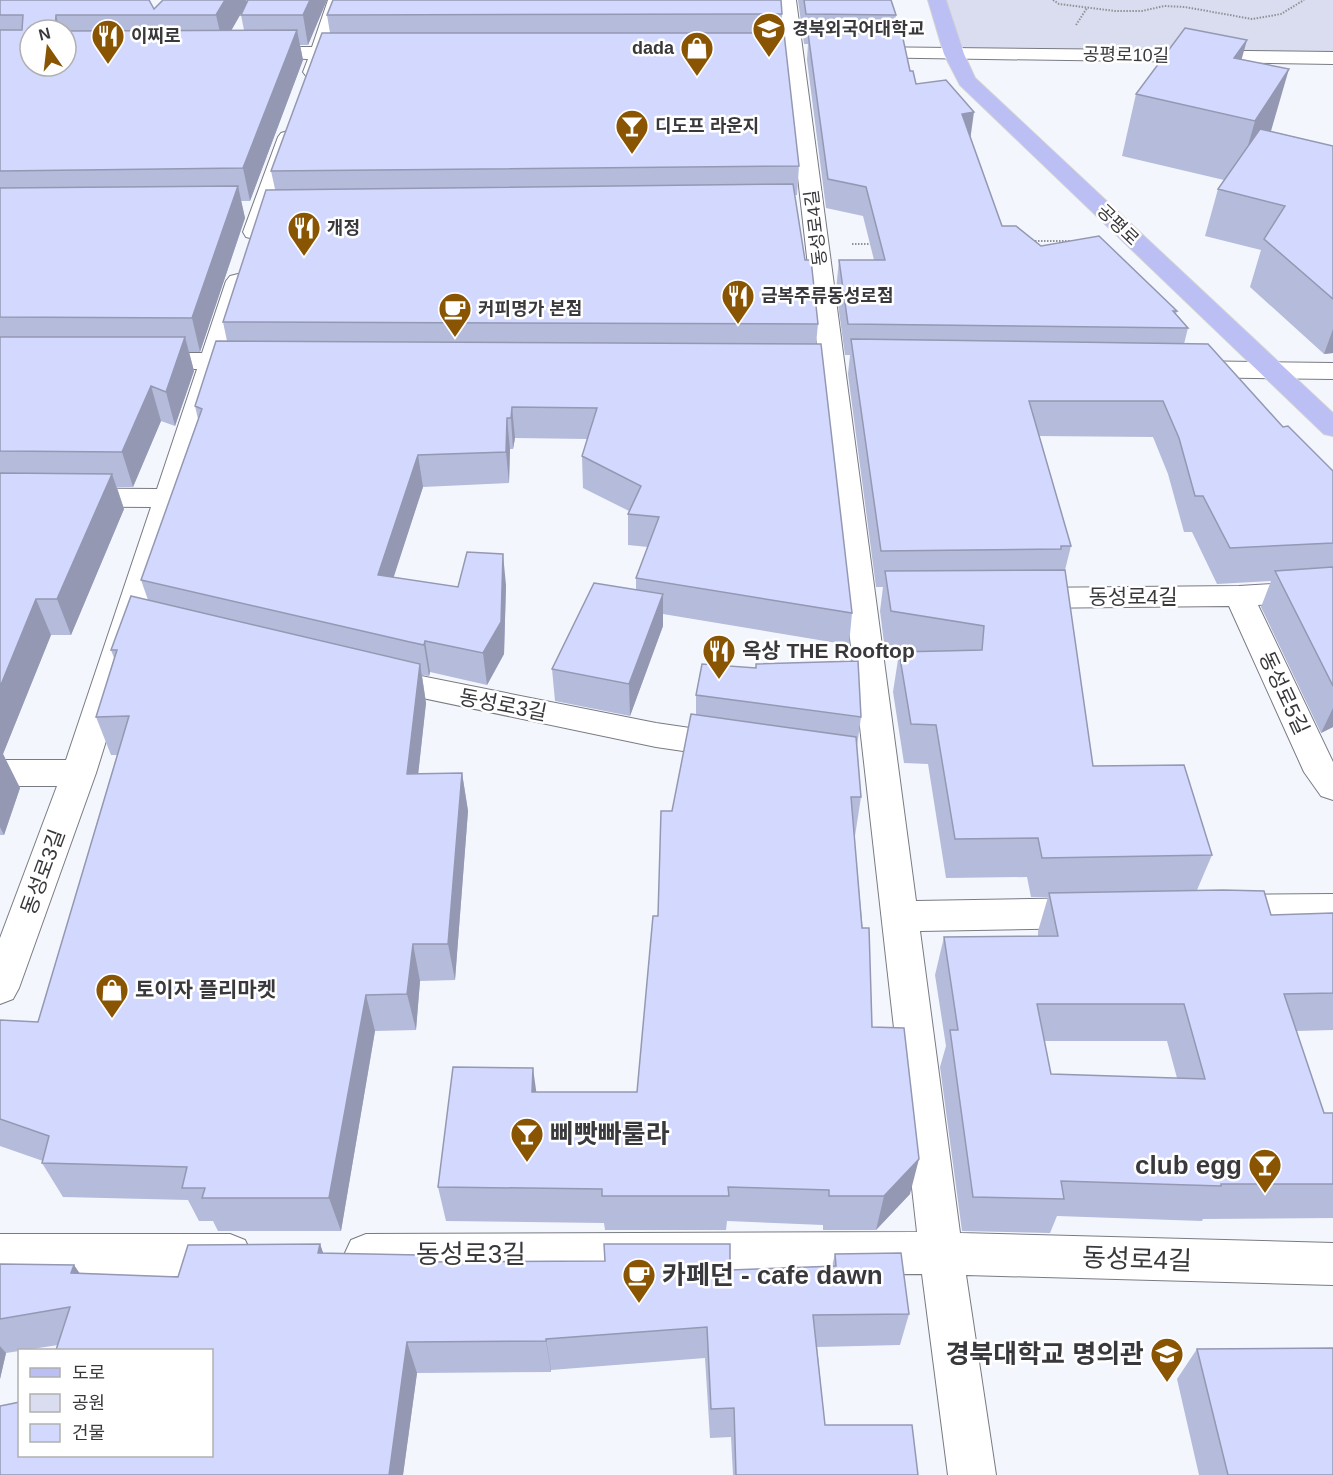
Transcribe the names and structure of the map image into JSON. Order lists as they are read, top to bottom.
{
  "streets": {
    "main road": ["공평로"],
    "street": [
      "공평로10길",
      "동성로4길",
      "동성로5길",
      "동성로3길"
    ]
  },
  "crossings": [
    ["공평로10길", "공평로"],
    ["동성로4길", "동성로5길"],
    ["동성로4길", "동성로3길"]
  ],
  "places": {
    "school or university": ["경북외국어대학교", "경북대학교 명의관"],
    "restaurant": [
      "이찌로",
      "개정",
      "금복주류동성로점",
      "옥상 THE Rooftop"
    ],
    "shop": ["dada", "토이자 플리마켓"],
    "bar": ["디도프 라운지", "삐빳빠룰라", "club egg"],
    "cafe": ["커피명가 본점", "카페던 - cafe dawn"]
  },
  "legend": ["도로", "공원", "건물"],
  "north": "top"
}
